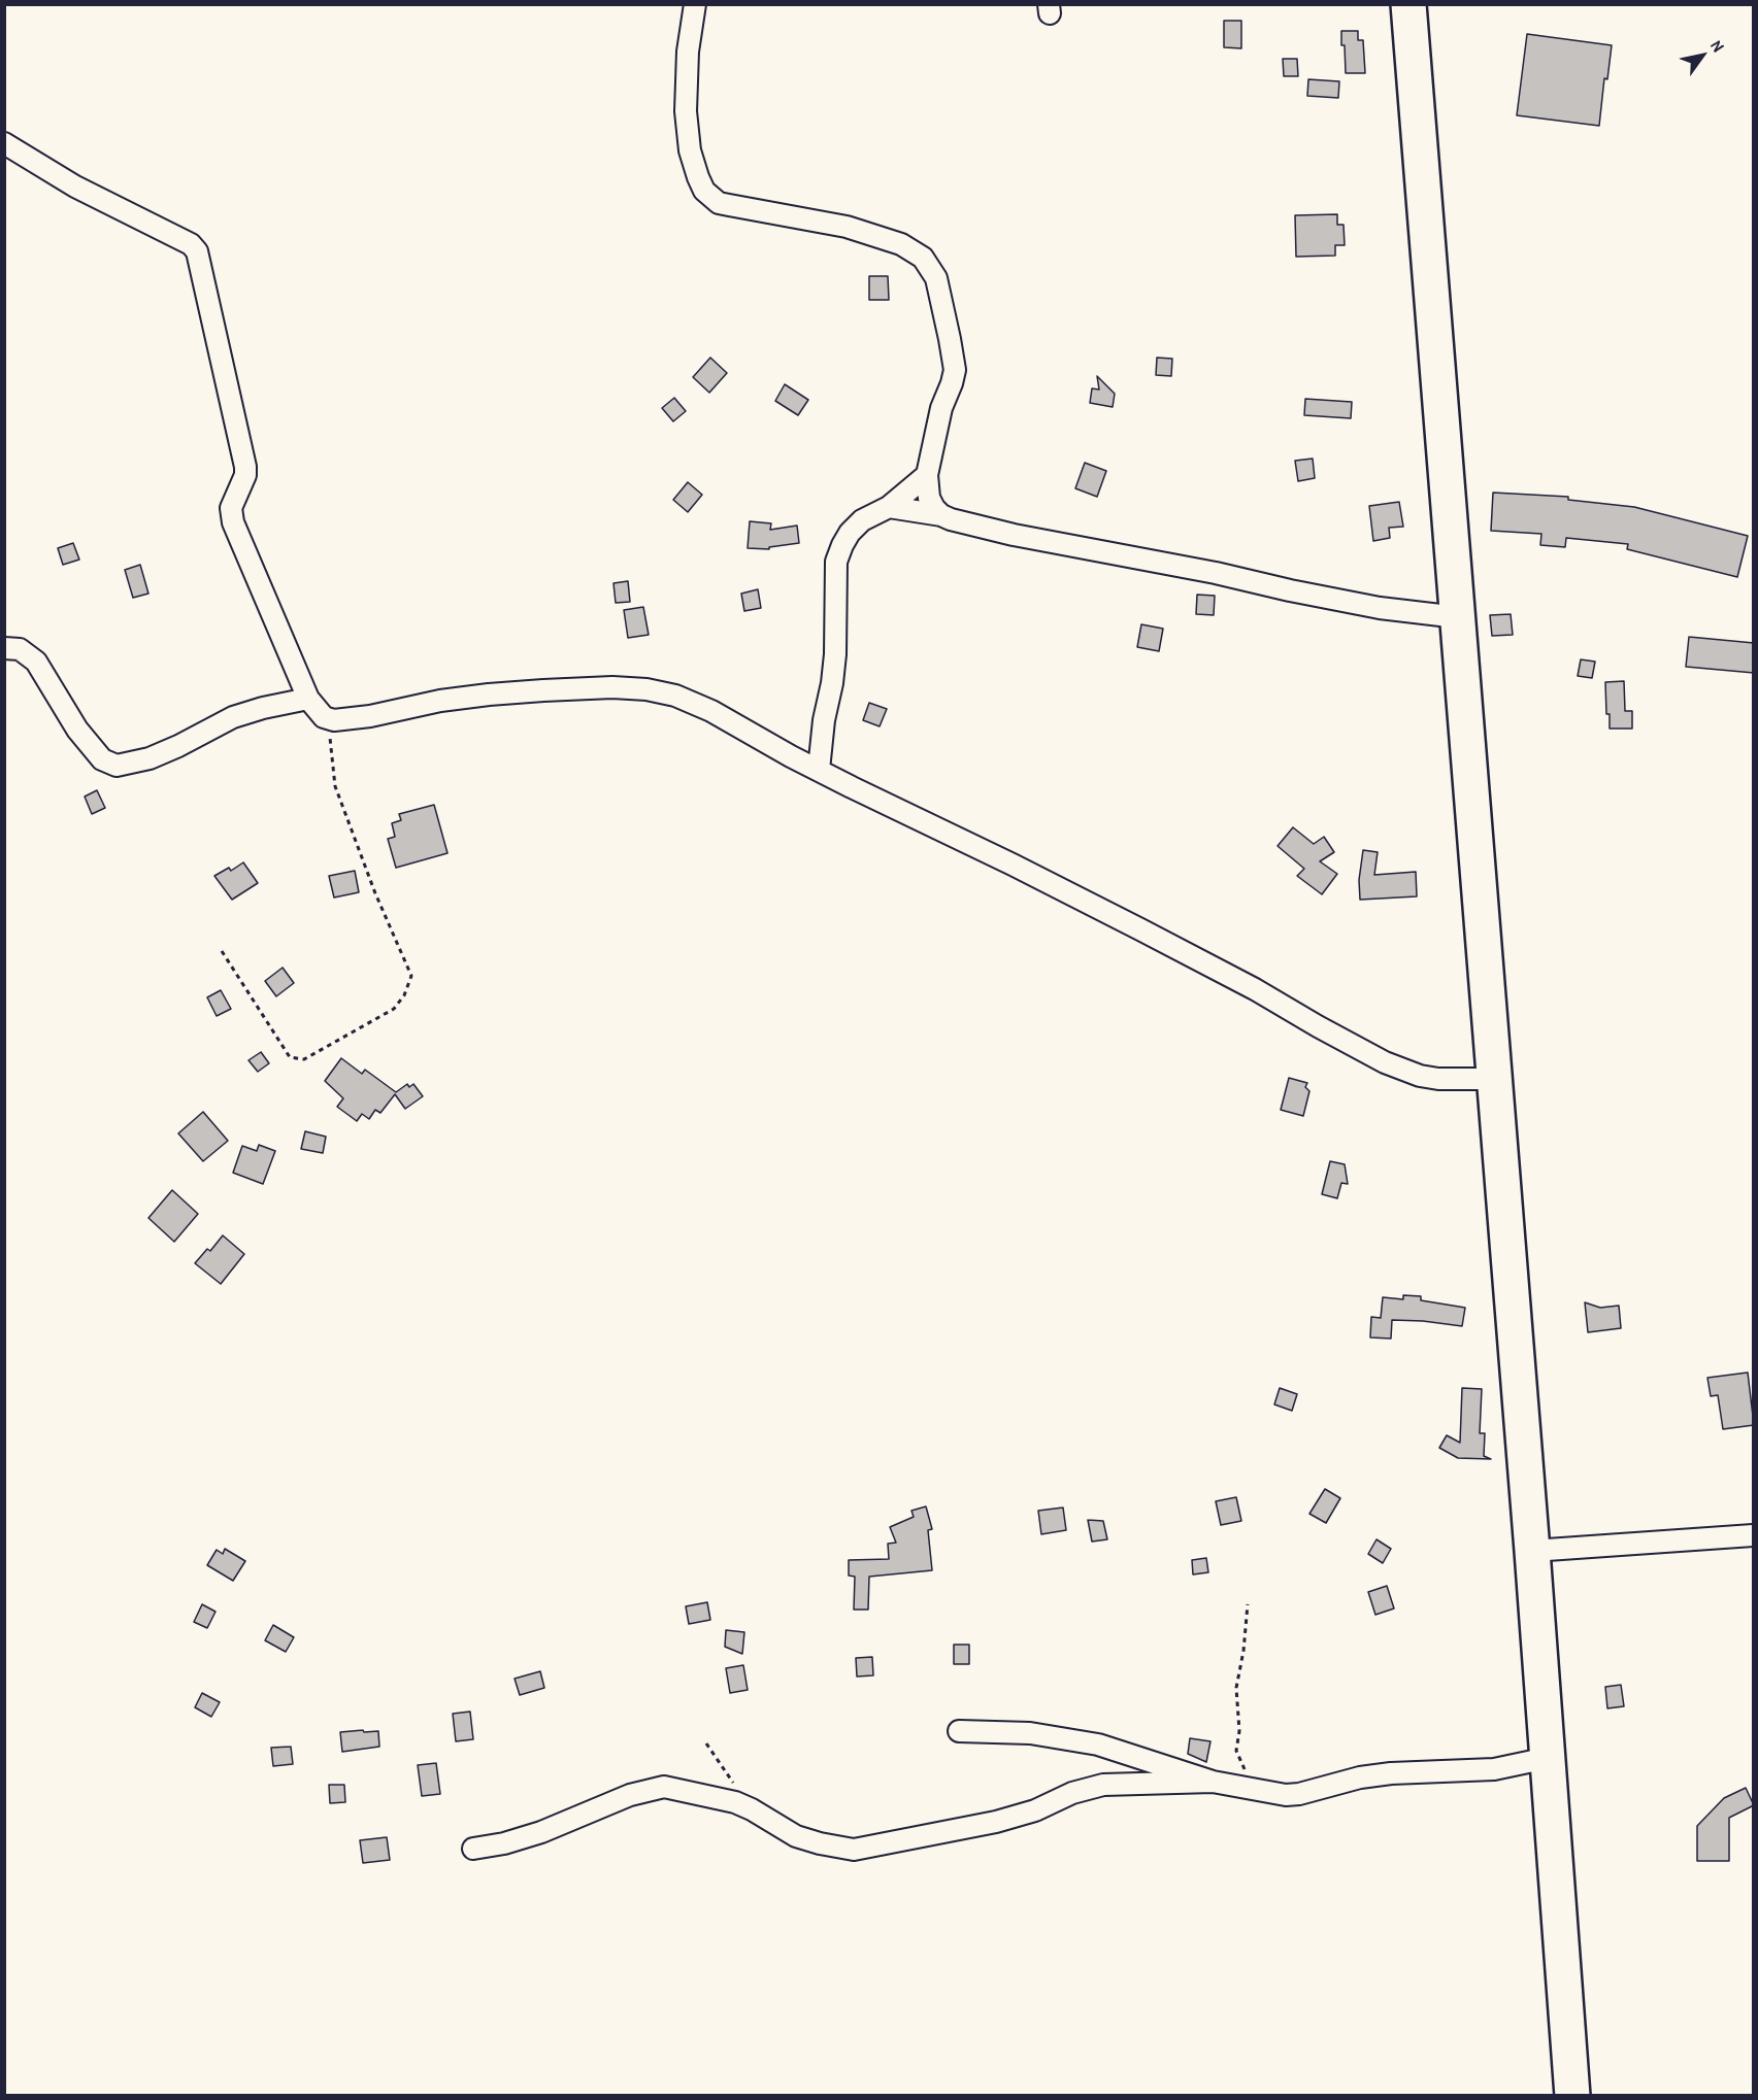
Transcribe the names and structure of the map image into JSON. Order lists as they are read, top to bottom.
{
  "north": "top right"
}
